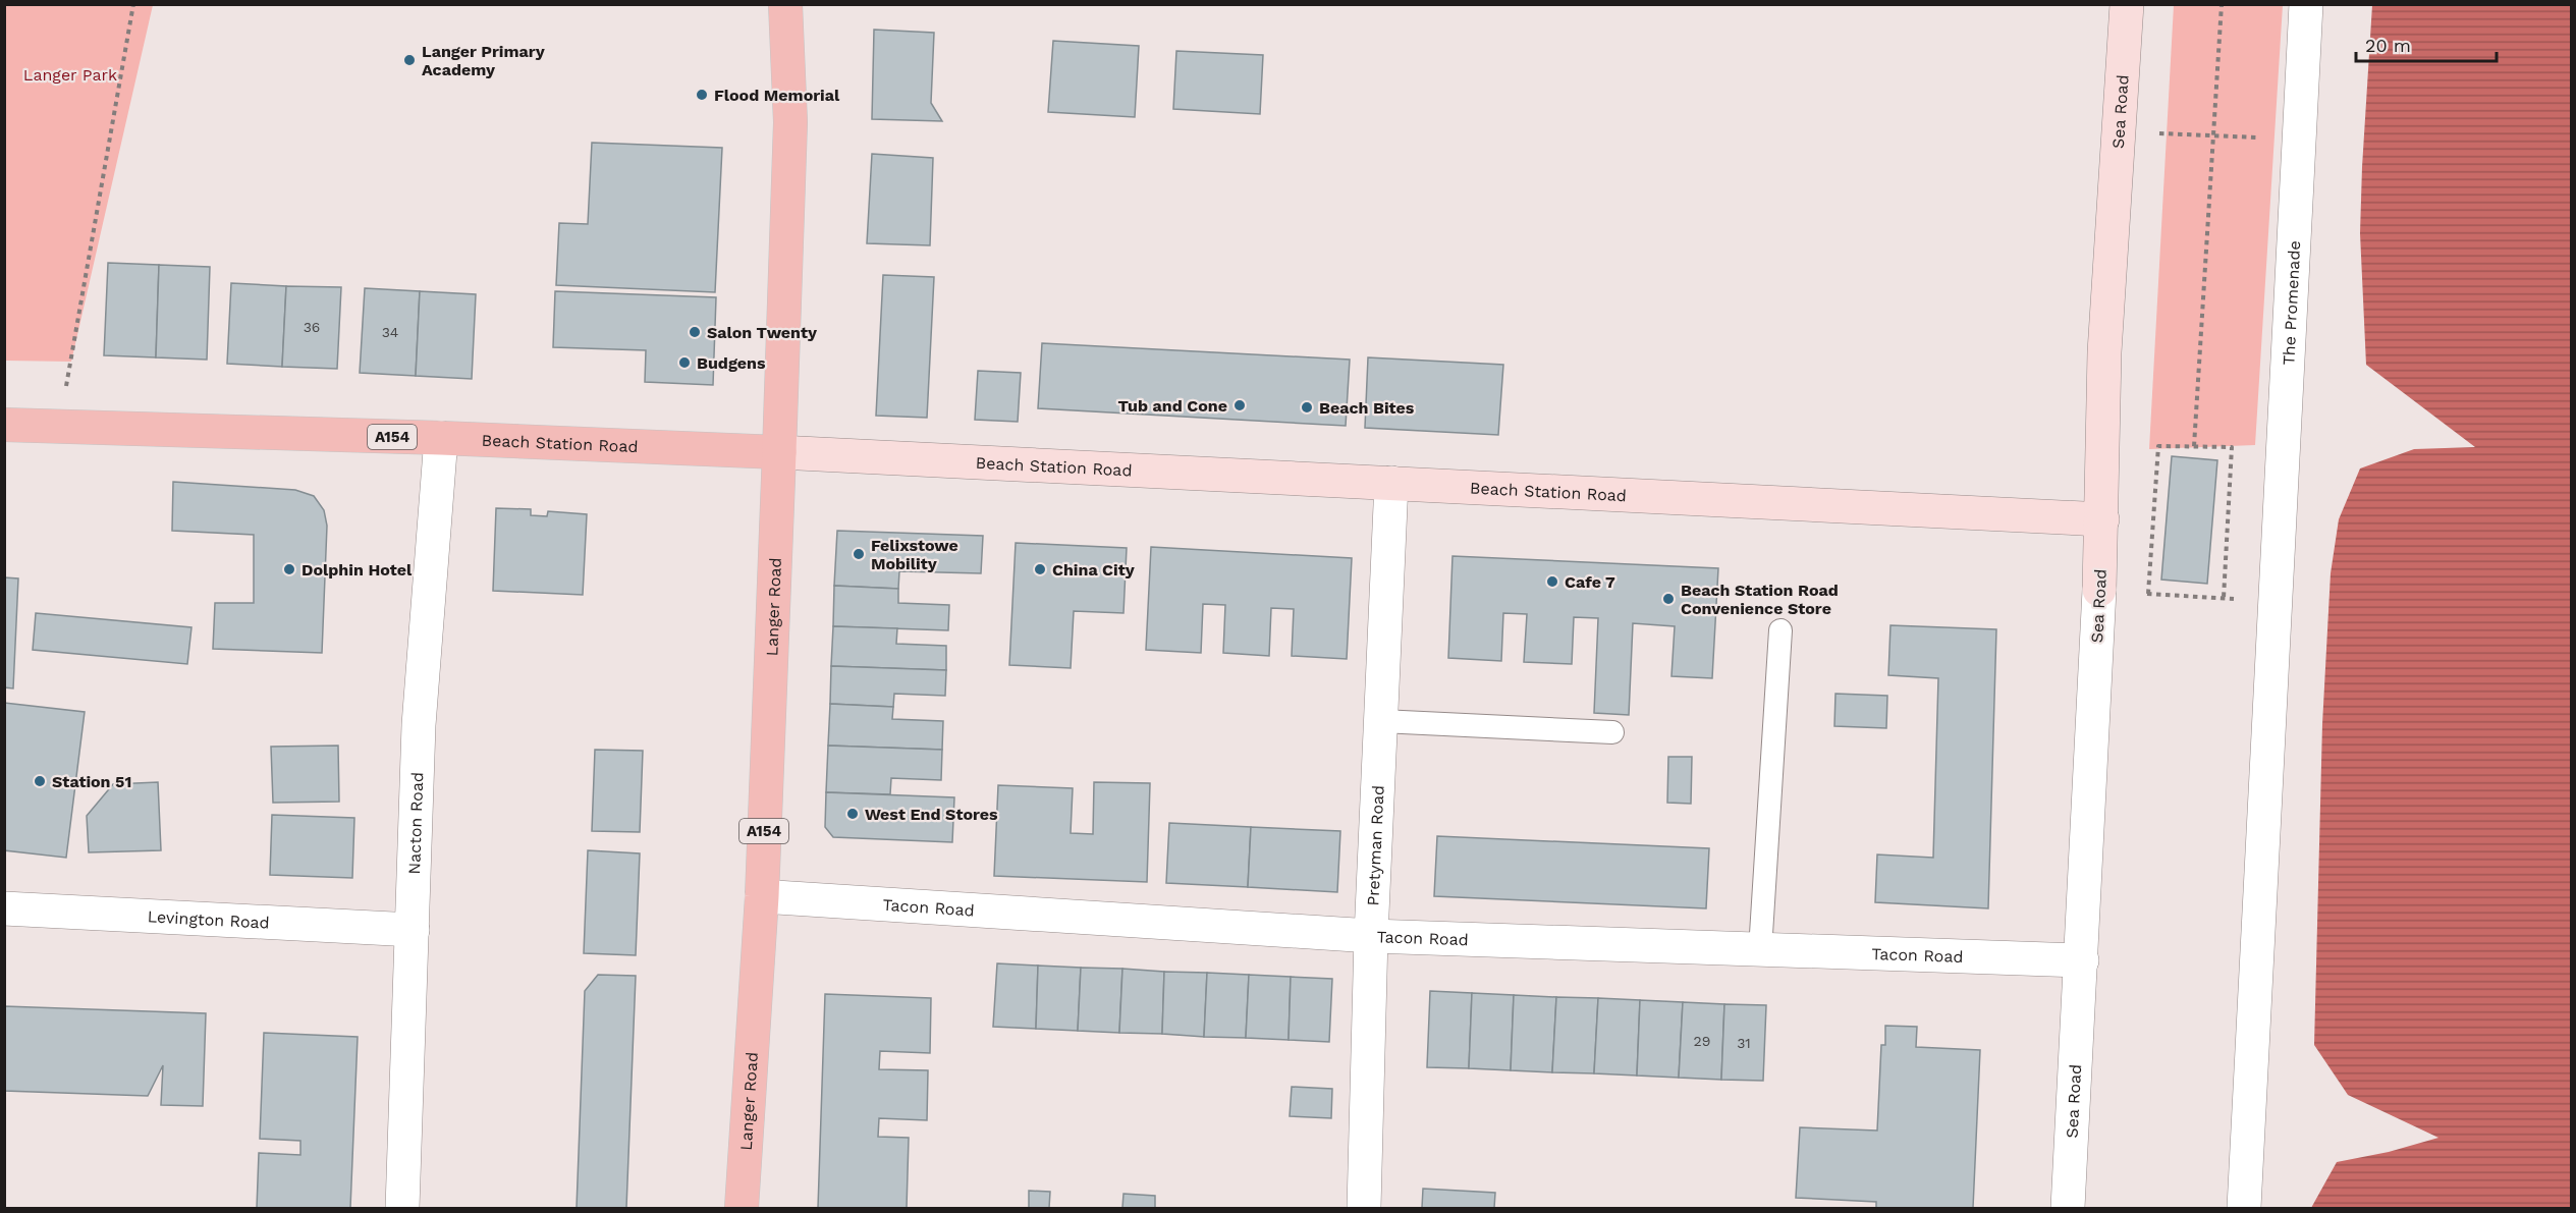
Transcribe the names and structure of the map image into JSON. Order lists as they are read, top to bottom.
{
  "streets": {
    "main road": ["A154", "Beach Station Road", "Langer Road"],
    "street": [
      "Sea Road",
      "The Promenade",
      "Nacton Road",
      "Pretyman Road",
      "Tacon Road",
      "Levington Road"
    ]
  },
  "crossings": [
    ["Sea Road", "Beach Station Road"],
    ["Sea Road", "Tacon Road"],
    ["Beach Station Road", "Langer Road"],
    ["Beach Station Road", "Nacton Road"],
    ["Beach Station Road", "Pretyman Road"],
    ["Langer Road", "Tacon Road"],
    ["Nacton Road", "Levington Road"],
    ["Pretyman Road", "Tacon Road"]
  ],
  "parks": ["Langer Park"],
  "places": [
    "Langer Primary Academy",
    "Flood Memorial",
    "Salon Twenty",
    "Budgens",
    "Tub and Cone",
    "Beach Bites",
    "Felixstowe Mobility",
    "Dolphin Hotel",
    "China City",
    "Cafe 7",
    "Beach Station Road Convenience Store",
    "Station 51",
    "West End Stores"
  ],
  "house_numbers": [
    "36",
    "34",
    "29",
    "31"
  ],
  "scale_bar": "20 m"
}
